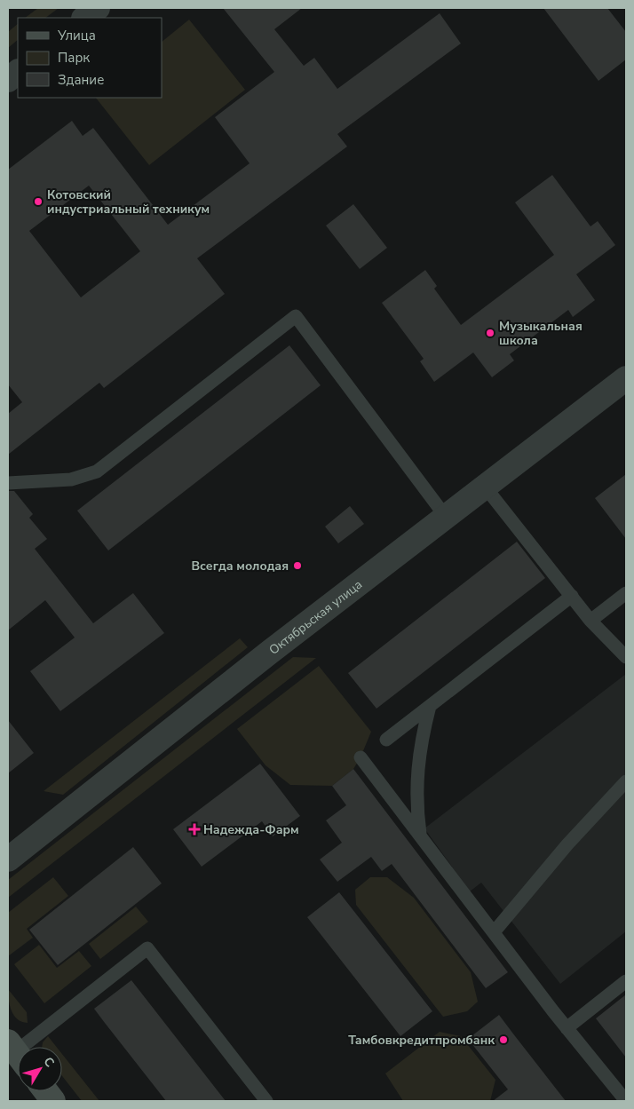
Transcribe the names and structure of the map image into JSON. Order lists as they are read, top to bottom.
{
  "streets": {
    "street": ["Октябрьская улица"]
  },
  "places": {
    "other": [
      "Котовский индустриальный техникум",
      "Музыкальная школа",
      "Всегда молодая",
      "Тамбовкредитпромбанк"
    ],
    "health": ["Надежда-Фарм"]
  },
  "legend": ["Улица", "Парк", "Здание"],
  "north": "top right"
}
